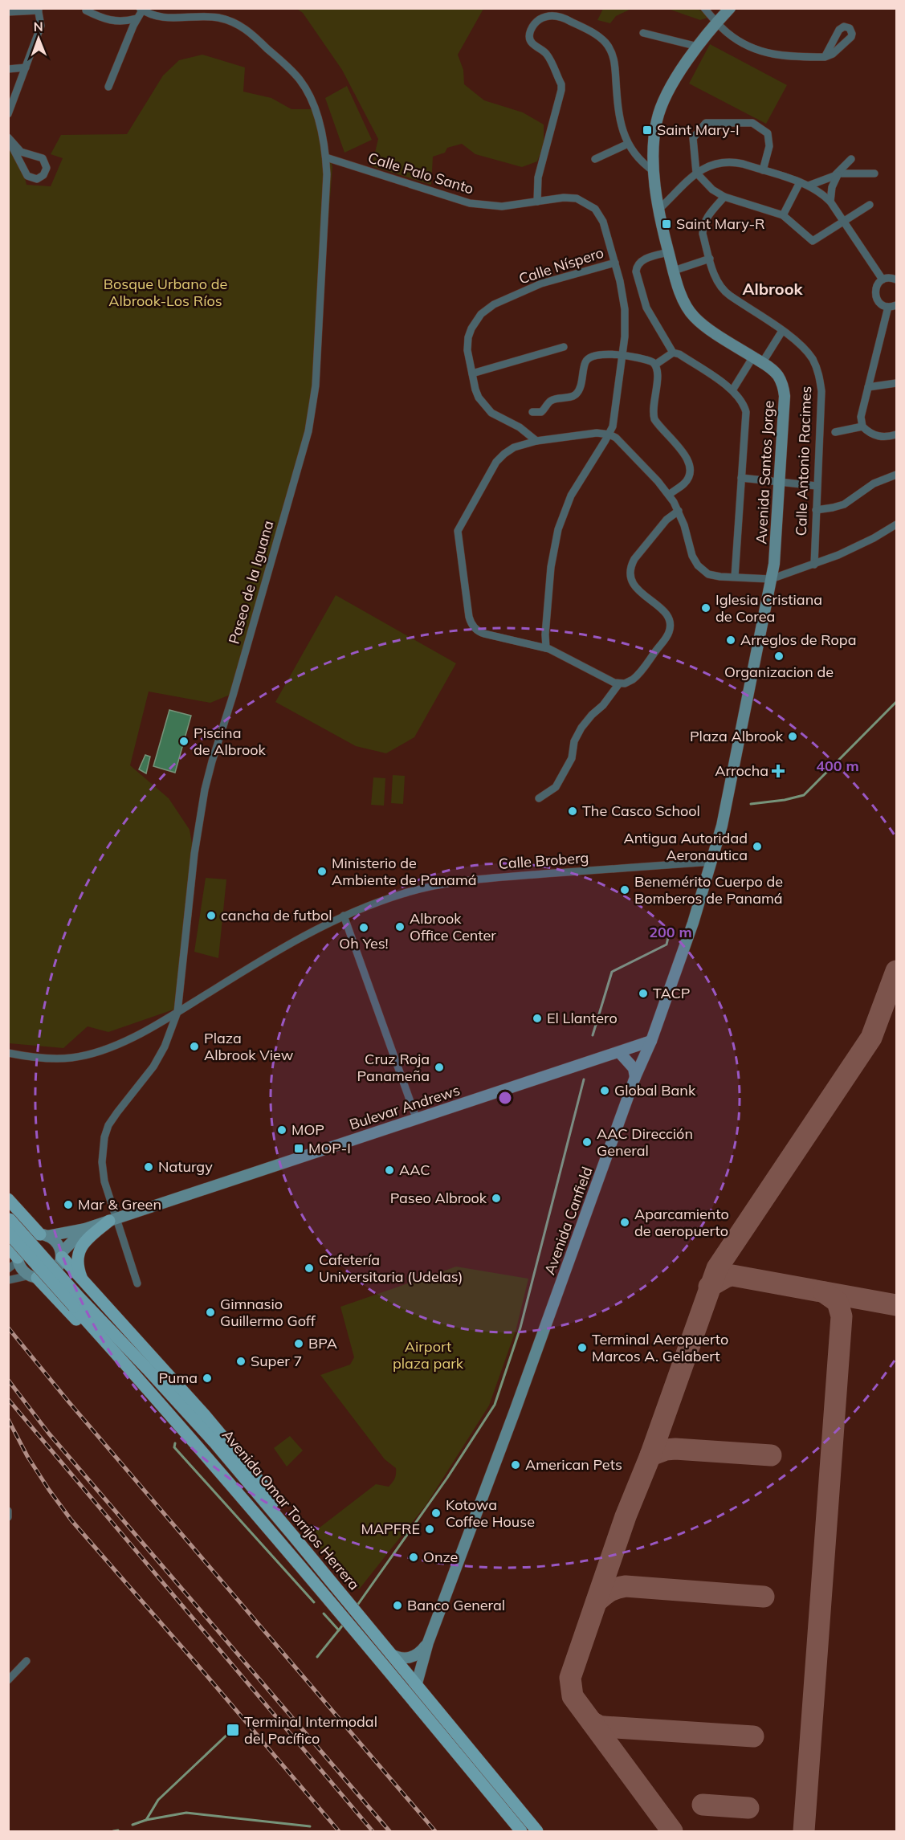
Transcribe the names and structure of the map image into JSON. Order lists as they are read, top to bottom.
{
  "streets": {
    "main road": [
      "Avenida Santos Jorge",
      "Bulevar Andrews",
      "Avenida Canfield",
      "Avenida Omar Torrijos Herrera"
    ],
    "street": [
      "Calle Palo Santo",
      "Calle Níspero",
      "Calle Antonio Racimes",
      "Paseo de la Iguana",
      "Calle Broberg"
    ]
  },
  "crossings": [
    ["Calle Palo Santo", "Calle Níspero"],
    ["Calle Palo Santo", "Paseo de la Iguana"],
    ["Avenida Santos Jorge", "Avenida Canfield"],
    ["Paseo de la Iguana", "Calle Broberg"],
    ["Paseo de la Iguana", "Bulevar Andrews"],
    ["Calle Broberg", "Avenida Canfield"],
    ["Bulevar Andrews", "Avenida Canfield"]
  ],
  "districts": ["Albrook"],
  "parks": ["Bosque Urbano de Albrook-Los Ríos", "Airport plaza park"],
  "places": {
    "transit": [
      "Saint Mary-I",
      "Saint Mary-R",
      "MOP-I",
      "Terminal Intermodal del Pacífico"
    ],
    "other": [
      "Iglesia Cristiana de Corea",
      "Arreglos de Ropa",
      "Organizacion de",
      "Plaza Albrook",
      "Piscina de Albrook",
      "The Casco School",
      "Antigua Autoridad Aeronautica",
      "Ministerio de Ambiente de Panamá",
      "Benemérito Cuerpo de Bomberos de Panamá",
      "cancha de futbol",
      "Albrook Office Center",
      "Oh Yes!",
      "TACP",
      "El Llantero",
      "Plaza Albrook View",
      "Cruz Roja Panameña",
      "Global Bank",
      "MOP",
      "AAC Dirección General",
      "Naturgy",
      "AAC",
      "Paseo Albrook",
      "Mar & Green",
      "Aparcamiento de aeropuerto",
      "Cafetería Universitaria (Udelas)",
      "Gimnasio Guillermo Goff",
      "BPA",
      "Terminal Aeropuerto Marcos A. Gelabert",
      "Super 7",
      "Puma",
      "American Pets",
      "Kotowa Coffee House",
      "MAPFRE",
      "Onze",
      "Banco General"
    ],
    "health": ["Arrocha"]
  },
  "north": "top",
  "rings": ["400 m", "200 m"]
}
